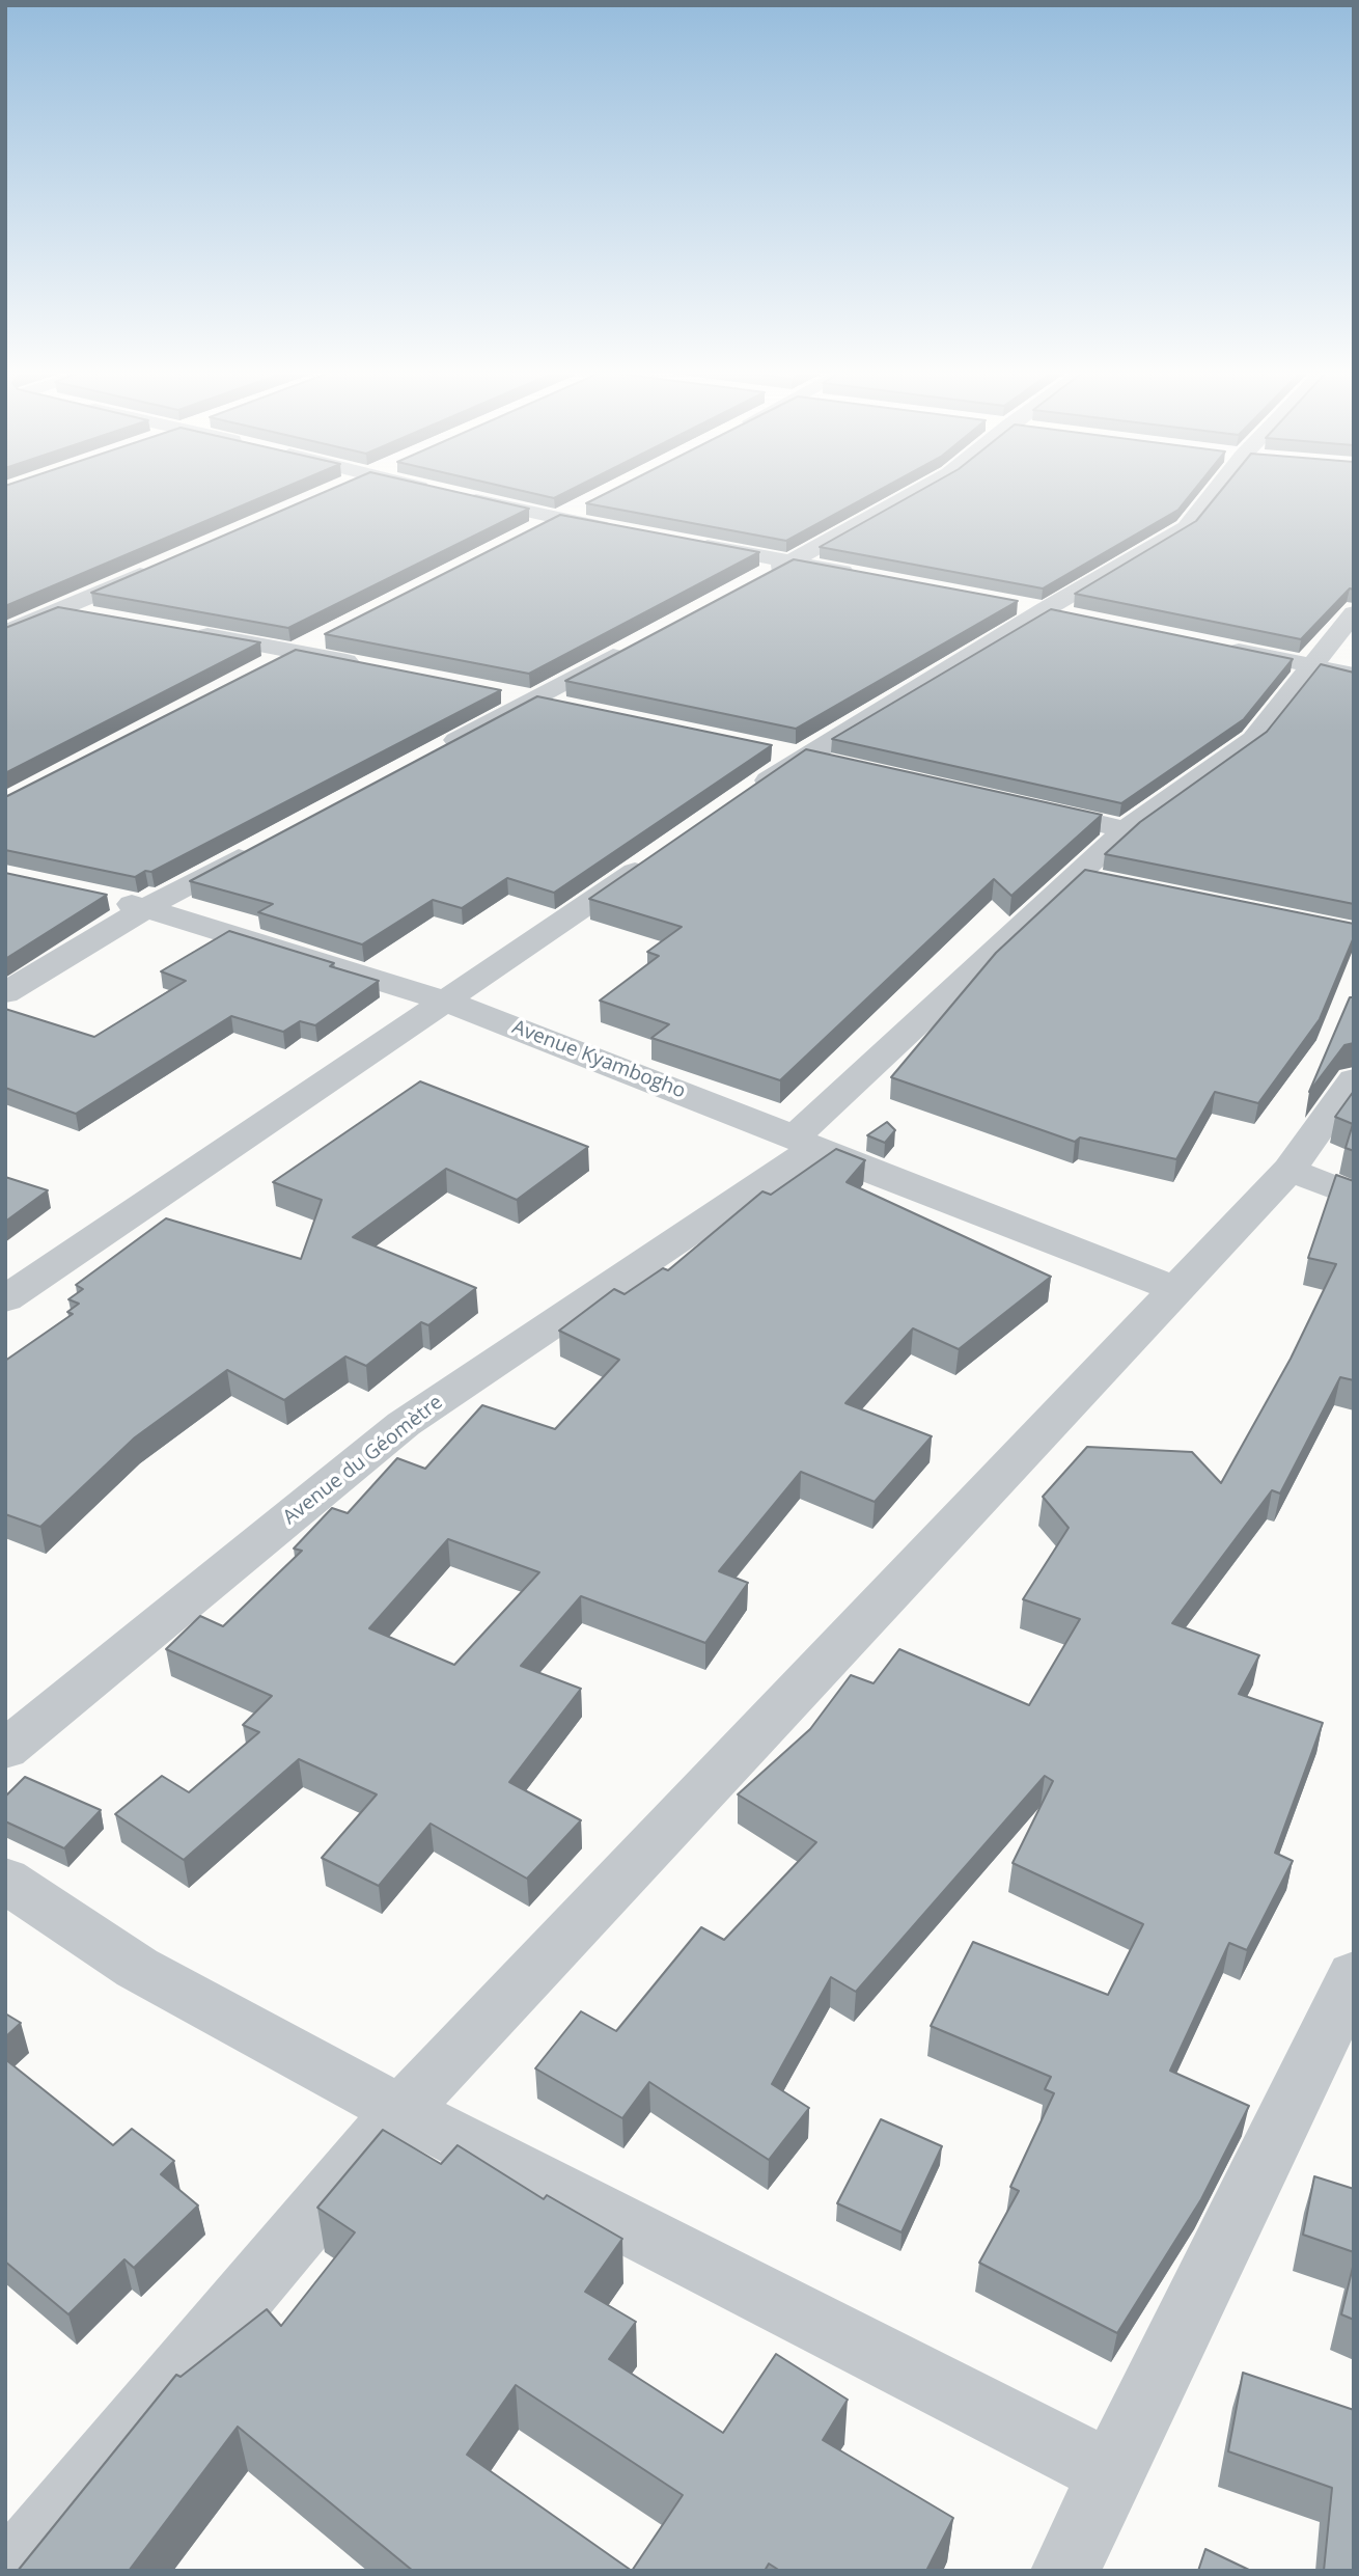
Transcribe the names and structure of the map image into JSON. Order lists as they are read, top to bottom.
{
  "streets": {
    "street": ["Avenue Kyambogho", "Avenue du Géomètre"]
  },
  "crossings": [
    ["Avenue Kyambogho", "Avenue du Géomètre"]
  ]
}
